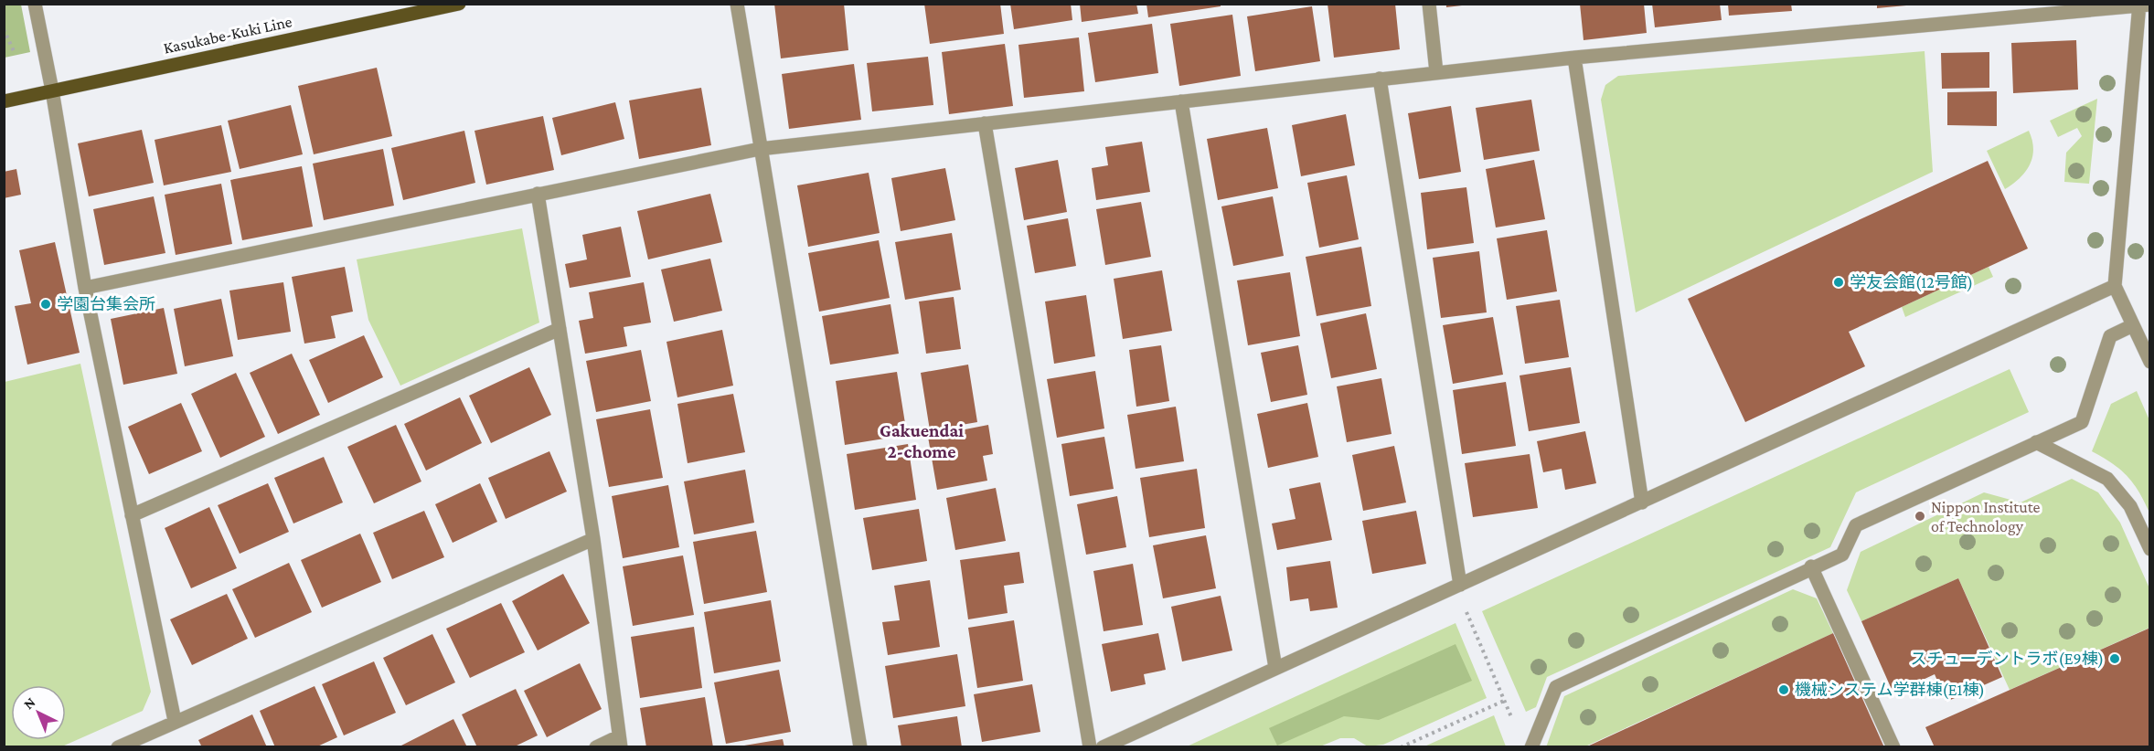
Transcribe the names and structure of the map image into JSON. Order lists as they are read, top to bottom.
{
  "streets": {
    "main road": ["Kasukabe-Kuki Line"]
  },
  "districts": ["Gakuendai 2-chome"],
  "places": [
    "学友会館(12号館)",
    "学園台集会所",
    "Nippon Institute of Technology",
    "スチューデントラボ(E9棟)",
    "機械システム学群棟(E1棟)"
  ],
  "north": "top left"
}
